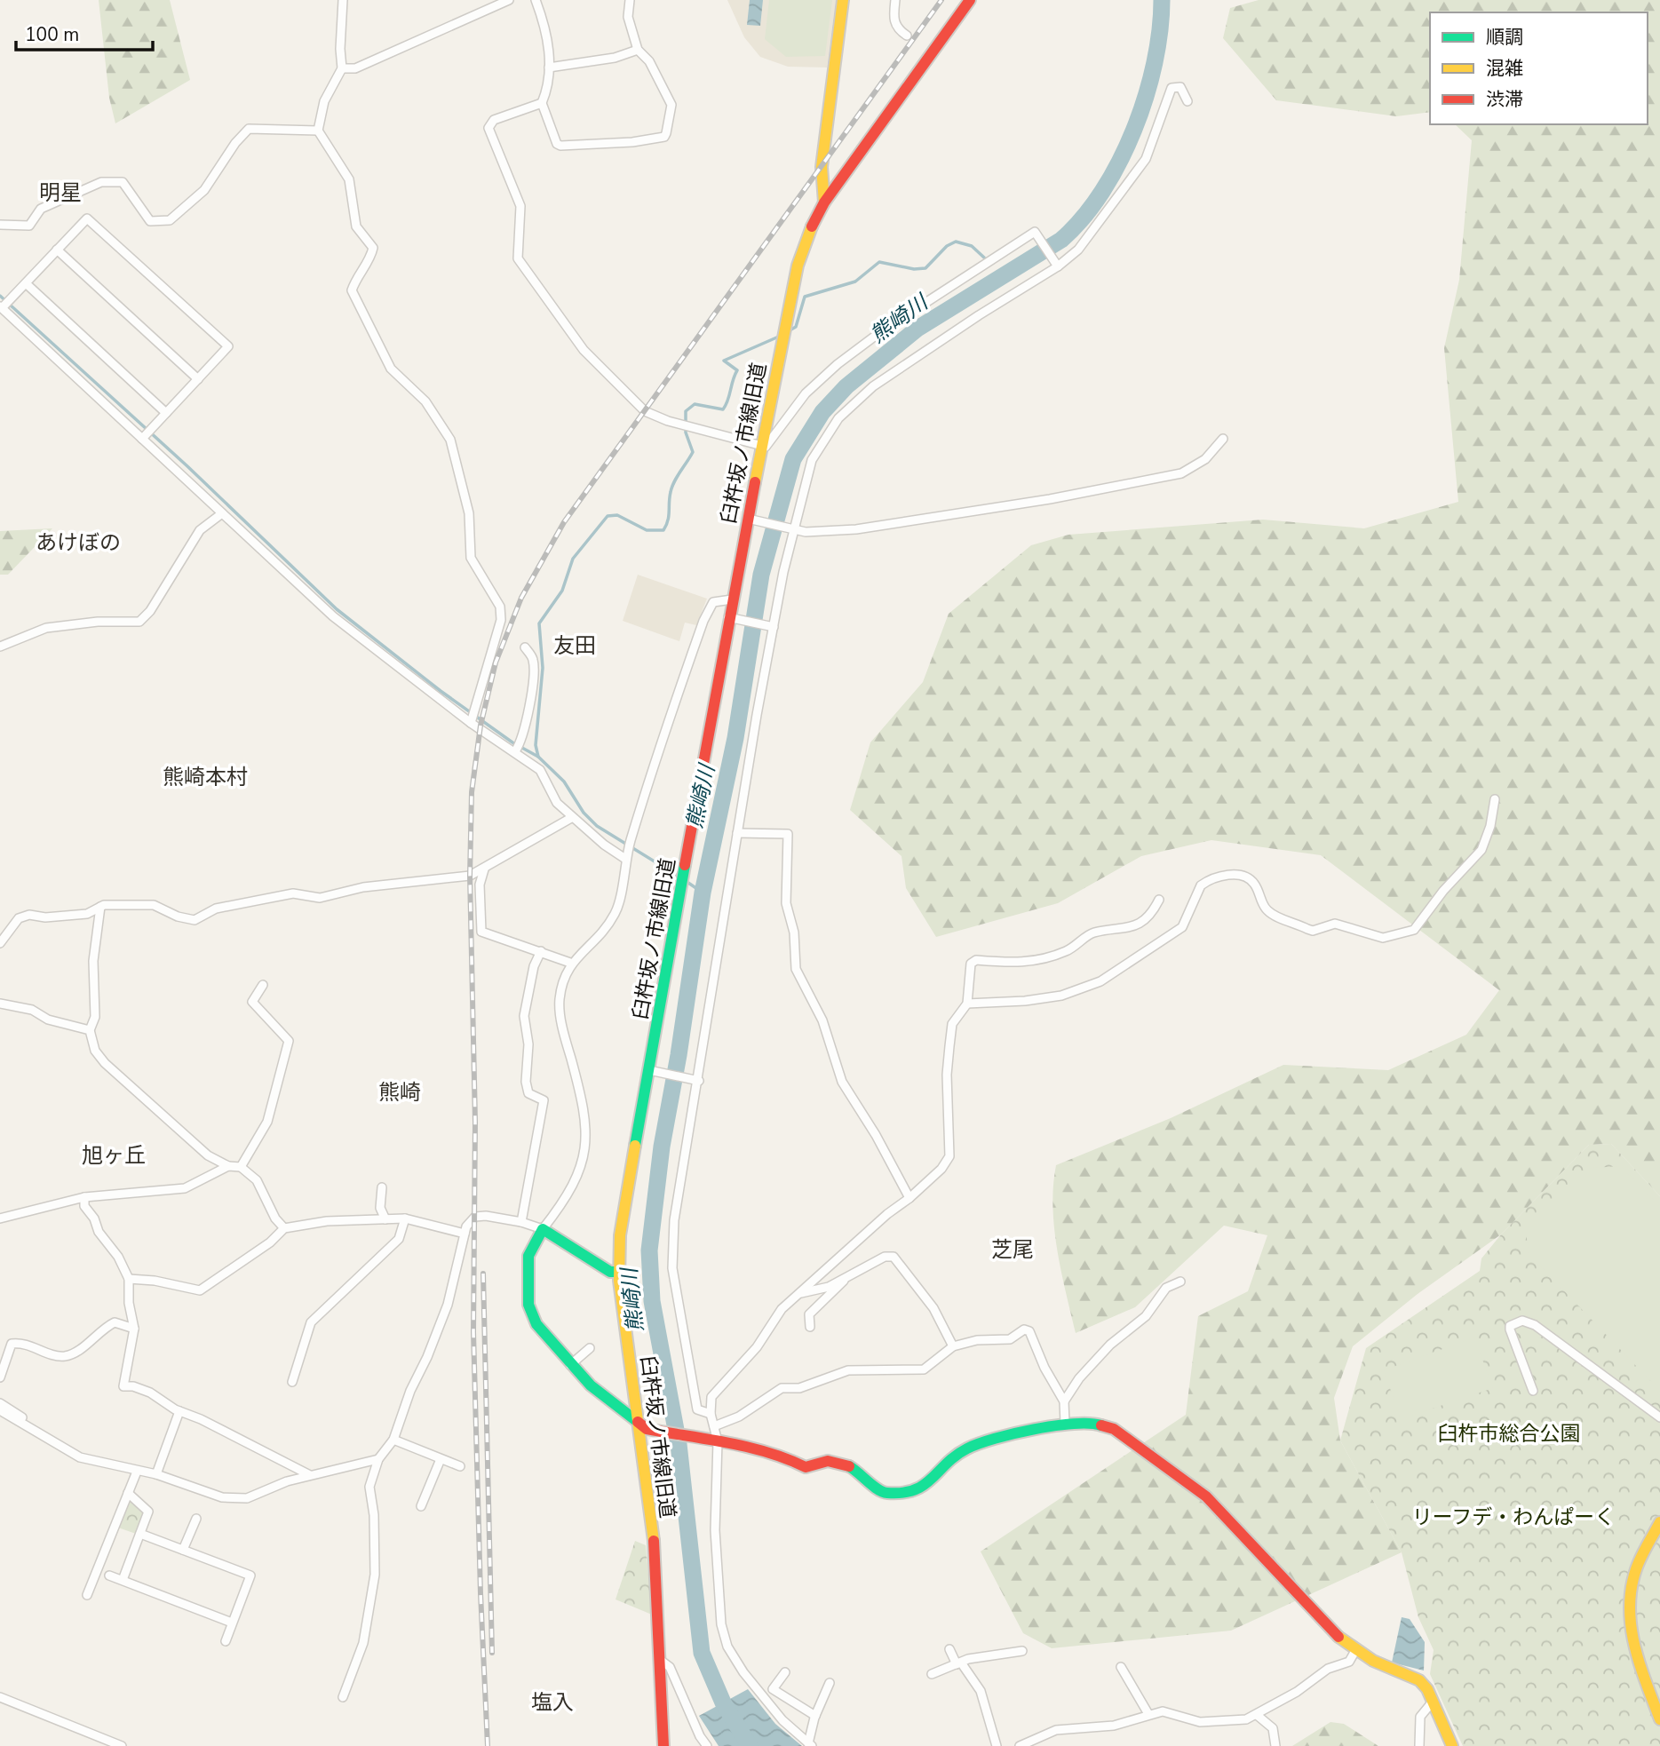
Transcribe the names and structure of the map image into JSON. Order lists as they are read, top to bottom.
{
  "streets": {
    "street": ["臼杵坂ノ市線旧道"]
  },
  "districts": [
    "明星",
    "あけぼの",
    "友田",
    "熊崎本村",
    "熊崎",
    "旭ヶ丘",
    "芝尾",
    "塩入"
  ],
  "water": ["熊崎川"],
  "parks": ["臼杵市総合公園", "リーフデ・わんぱーく"],
  "legend": ["順調", "混雑", "渋滞"],
  "scale_bar": "100 m"
}
